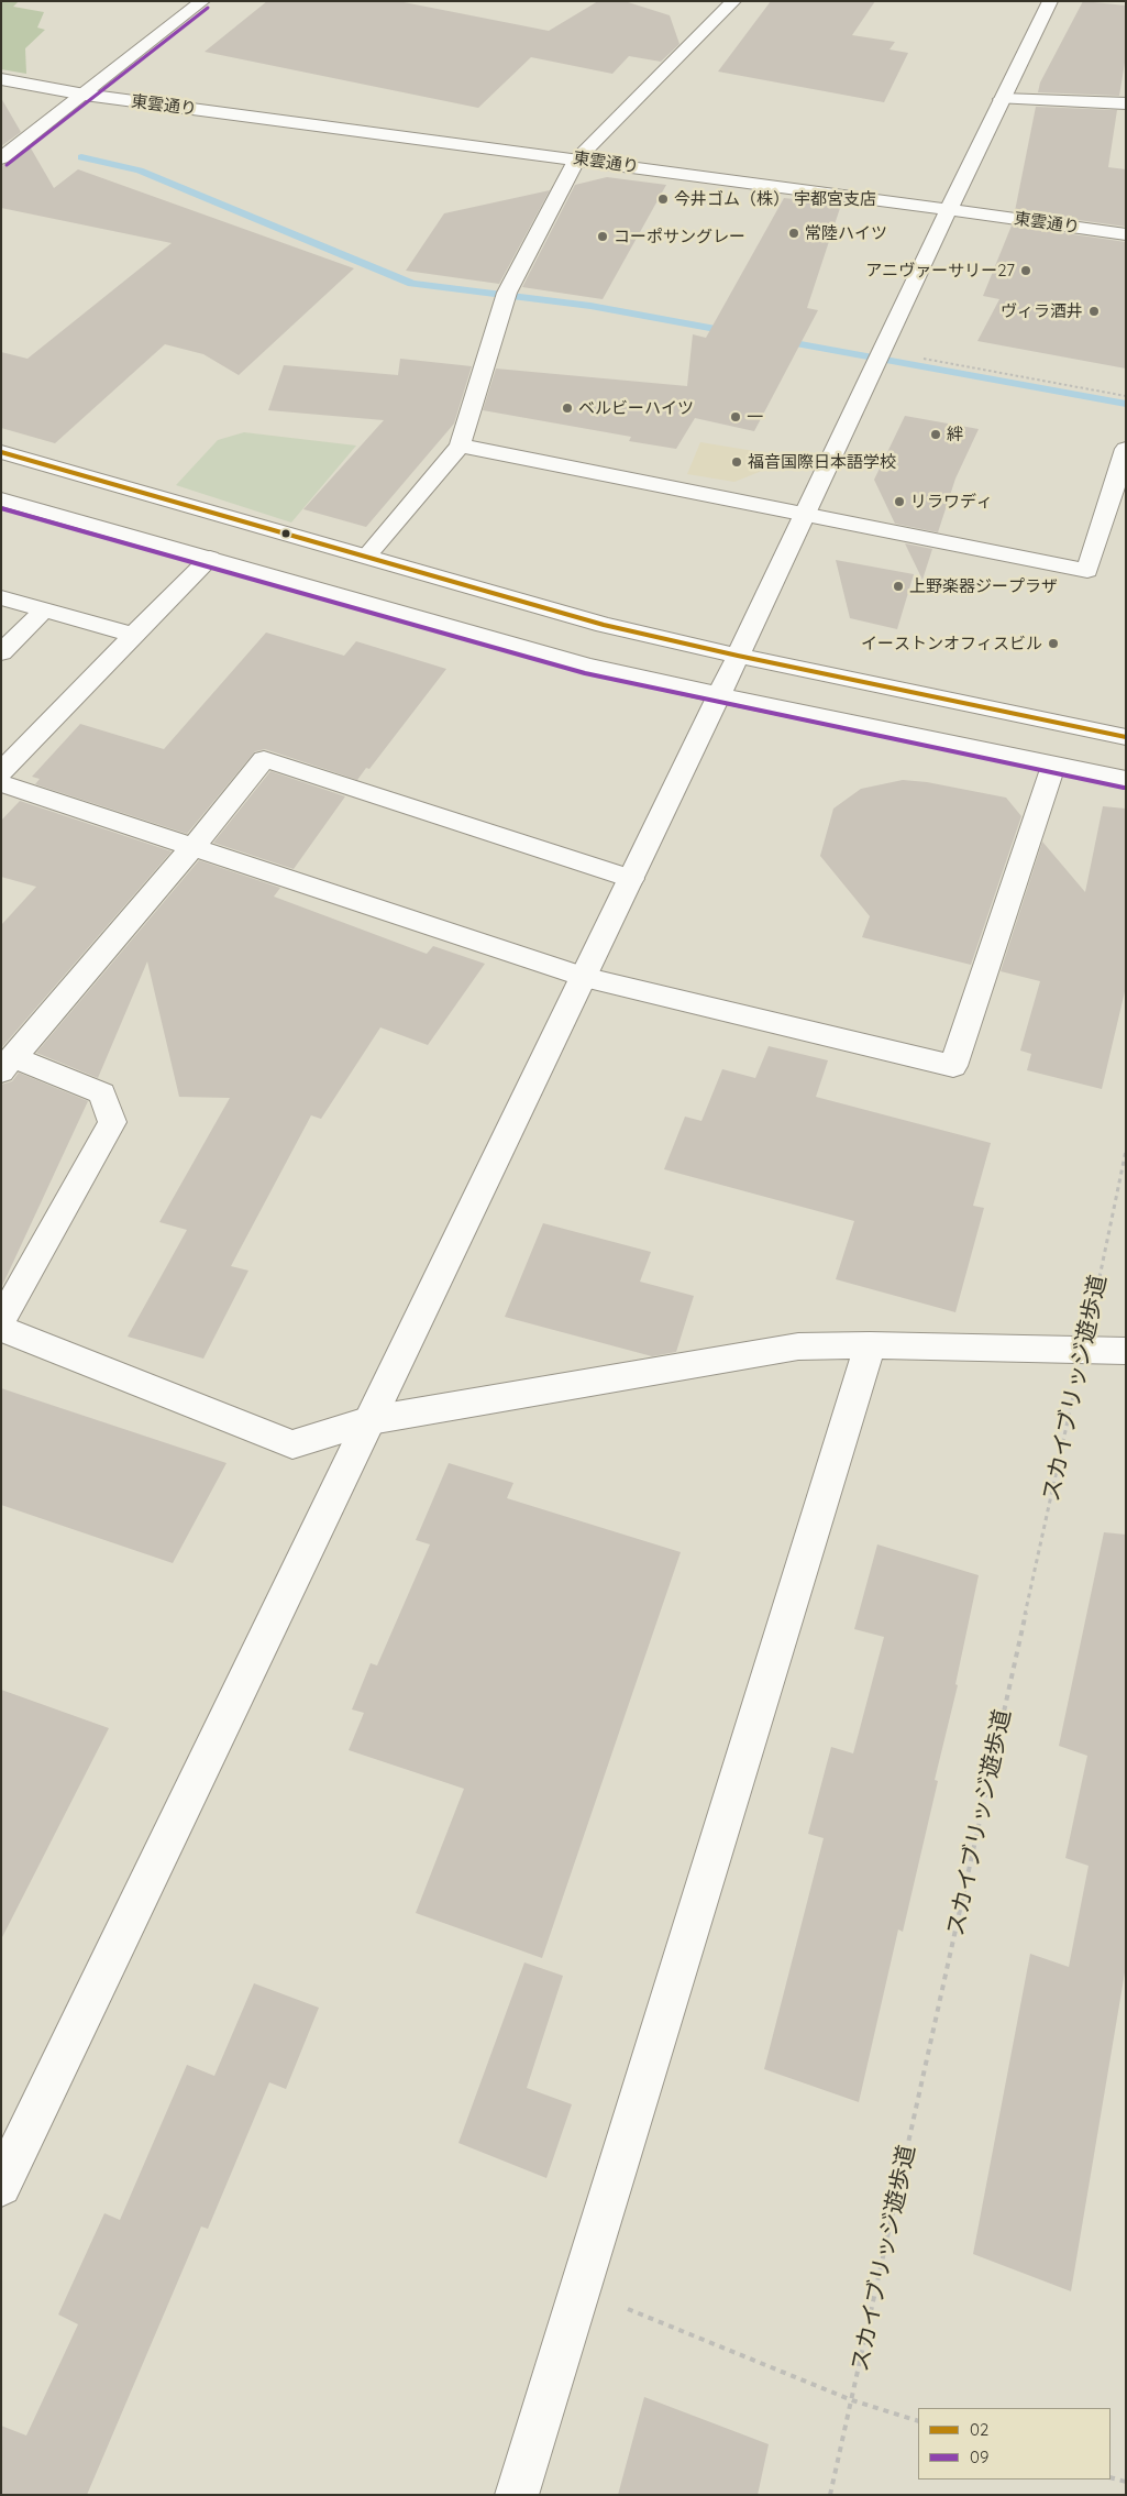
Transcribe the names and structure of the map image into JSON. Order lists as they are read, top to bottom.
{
  "streets": {
    "street": ["東雲通り"],
    "path": ["スカイブリッジ遊歩道"]
  },
  "places": [
    "今井ゴム（株） 宇都宮支店",
    "常陸ハイツ",
    "コーポサングレー",
    "アニヴァーサリー27",
    "ヴィラ酒井",
    "ベルビーハイツ",
    "一",
    "絆",
    "福音国際日本語学校",
    "リラワディ",
    "上野楽器ジープラザ",
    "イーストンオフィスビル"
  ],
  "lines": ["transit line 09", "transit line 02"],
  "legend": ["02", "09"]
}
